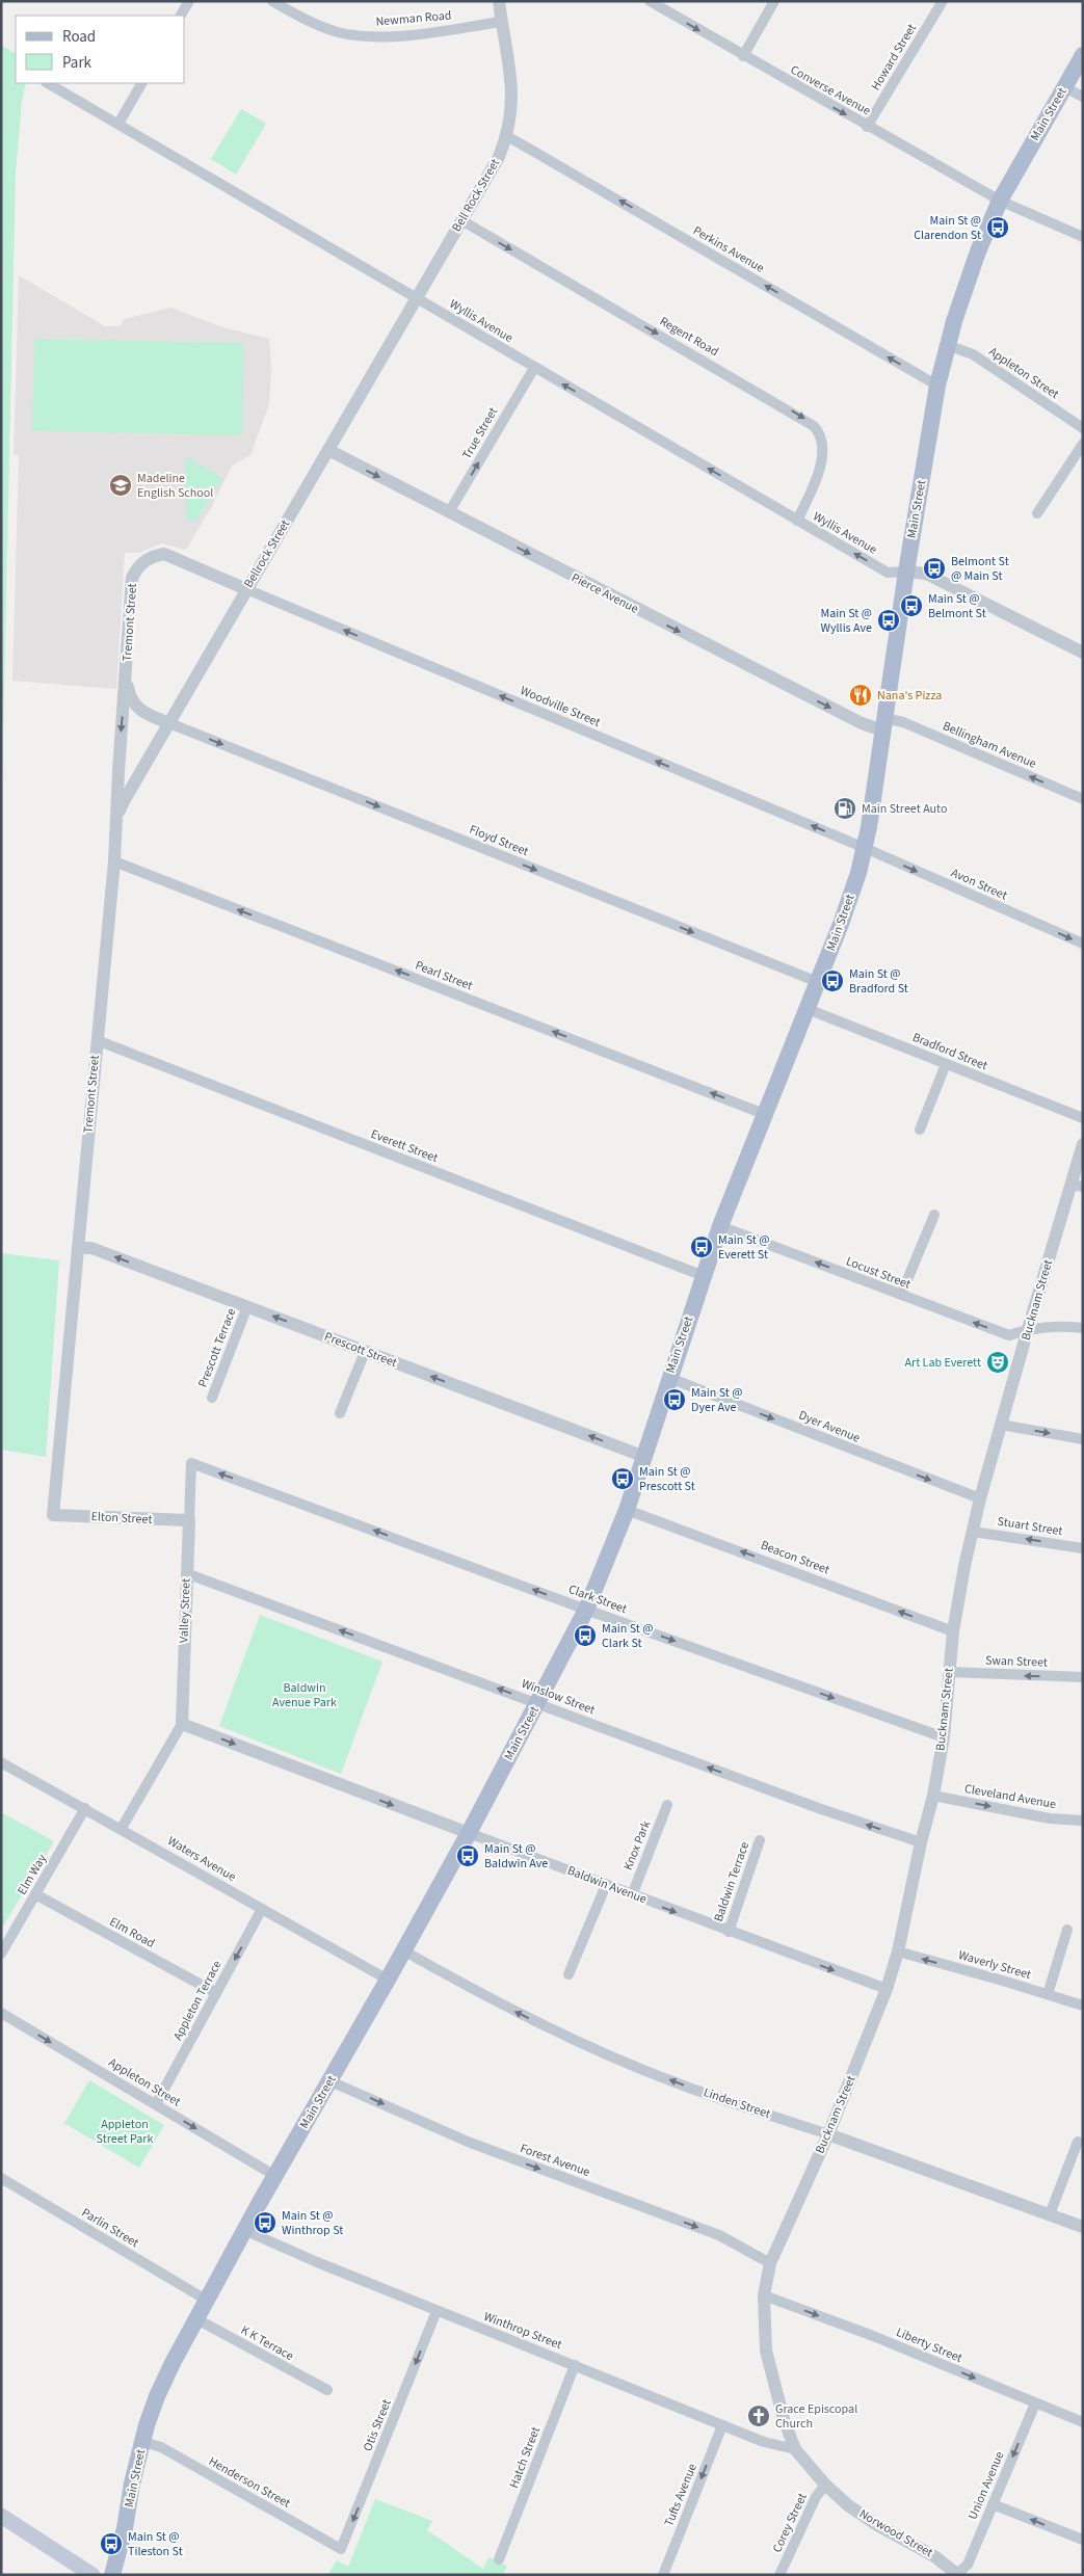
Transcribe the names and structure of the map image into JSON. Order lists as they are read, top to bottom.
{
  "streets": {
    "main road": ["Main Street"],
    "street": [
      "Newman Road",
      "Howard Street",
      "Converse Avenue",
      "Bell Rock Street",
      "Perkins Avenue",
      "Wyllis Avenue",
      "Regent Road",
      "Appleton Street",
      "True Street",
      "Bellrock Street",
      "Pierce Avenue",
      "Tremont Street",
      "Woodville Street",
      "Bellingham Avenue",
      "Floyd Street",
      "Avon Street",
      "Pearl Street",
      "Bradford Street",
      "Everett Street",
      "Locust Street",
      "Bucknam Street",
      "Prescott Terrace",
      "Prescott Street",
      "Dyer Avenue",
      "Elton Street",
      "Stuart Street",
      "Beacon Street",
      "Clark Street",
      "Valley Street",
      "Swan Street",
      "Winslow Street",
      "Cleveland Avenue",
      "Knox Park",
      "Waters Avenue",
      "Elm Way",
      "Baldwin Terrace",
      "Baldwin Avenue",
      "Elm Road",
      "Waverly Street",
      "Appleton Terrace",
      "Linden Street",
      "Forest Avenue",
      "Parlin Street",
      "Winthrop Street",
      "K K Terrace",
      "Liberty Street",
      "Otis Street",
      "Hatch Street",
      "Henderson Street",
      "Union Avenue",
      "Tufts Avenue",
      "Corey Street",
      "Norwood Street"
    ]
  },
  "crossings": [
    ["Newman Road", "Bell Rock Street"],
    ["Howard Street", "Converse Avenue"],
    ["Converse Avenue", "Main Street"],
    ["Main Street", "Perkins Avenue"],
    ["Main Street", "Wyllis Avenue"],
    ["Main Street", "Appleton Street"],
    ["Main Street", "Pierce Avenue"],
    ["Main Street", "Woodville Street"],
    ["Main Street", "Bellingham Avenue"],
    ["Main Street", "Floyd Street"],
    ["Main Street", "Avon Street"],
    ["Main Street", "Pearl Street"],
    ["Main Street", "Bradford Street"],
    ["Main Street", "Everett Street"],
    ["Main Street", "Locust Street"],
    ["Main Street", "Prescott Street"],
    ["Main Street", "Dyer Avenue"],
    ["Main Street", "Beacon Street"],
    ["Main Street", "Clark Street"],
    ["Main Street", "Winslow Street"],
    ["Main Street", "Waters Avenue"],
    ["Main Street", "Baldwin Avenue"],
    ["Main Street", "Linden Street"],
    ["Main Street", "Forest Avenue"],
    ["Main Street", "Parlin Street"],
    ["Main Street", "Winthrop Street"],
    ["Main Street", "K K Terrace"],
    ["Main Street", "Henderson Street"],
    ["Bell Rock Street", "Perkins Avenue"],
    ["Bell Rock Street", "Wyllis Avenue"],
    ["Bell Rock Street", "Regent Road"],
    ["Bell Rock Street", "Bellrock Street"],
    ["Wyllis Avenue", "Regent Road"],
    ["Wyllis Avenue", "True Street"],
    ["Wyllis Avenue", "Bellrock Street"],
    ["Appleton Street", "Appleton Terrace"],
    ["True Street", "Pierce Avenue"],
    ["Bellrock Street", "Pierce Avenue"],
    ["Bellrock Street", "Tremont Street"],
    ["Bellrock Street", "Woodville Street"],
    ["Bellrock Street", "Floyd Street"],
    ["Pierce Avenue", "Bellingham Avenue"],
    ["Tremont Street", "Woodville Street"],
    ["Tremont Street", "Floyd Street"],
    ["Tremont Street", "Pearl Street"],
    ["Tremont Street", "Everett Street"],
    ["Tremont Street", "Prescott Street"],
    ["Tremont Street", "Elton Street"],
    ["Woodville Street", "Avon Street"],
    ["Locust Street", "Bucknam Street"],
    ["Bucknam Street", "Dyer Avenue"],
    ["Bucknam Street", "Stuart Street"],
    ["Bucknam Street", "Beacon Street"],
    ["Bucknam Street", "Clark Street"],
    ["Bucknam Street", "Swan Street"],
    ["Bucknam Street", "Winslow Street"],
    ["Bucknam Street", "Cleveland Avenue"],
    ["Bucknam Street", "Baldwin Avenue"],
    ["Bucknam Street", "Waverly Street"],
    ["Bucknam Street", "Linden Street"],
    ["Bucknam Street", "Forest Avenue"],
    ["Bucknam Street", "Norwood Street"],
    ["Prescott Terrace", "Prescott Street"],
    ["Elton Street", "Valley Street"],
    ["Clark Street", "Valley Street"],
    ["Valley Street", "Winslow Street"],
    ["Valley Street", "Waters Avenue"],
    ["Valley Street", "Baldwin Avenue"],
    ["Knox Park", "Baldwin Avenue"],
    ["Waters Avenue", "Elm Way"],
    ["Waters Avenue", "Appleton Terrace"],
    ["Elm Way", "Elm Road"],
    ["Baldwin Terrace", "Baldwin Avenue"],
    ["Elm Road", "Appleton Terrace"],
    ["Forest Avenue", "Norwood Street"],
    ["Winthrop Street", "Otis Street"],
    ["Winthrop Street", "Hatch Street"],
    ["Winthrop Street", "Tufts Avenue"],
    ["Winthrop Street", "Norwood Street"],
    ["Liberty Street", "Union Avenue"],
    ["Liberty Street", "Norwood Street"],
    ["Otis Street", "Henderson Street"],
    ["Union Avenue", "Norwood Street"],
    ["Corey Street", "Norwood Street"]
  ],
  "one_way": [
    "Converse Avenue",
    "Perkins Avenue",
    "Wyllis Avenue",
    "Regent Road",
    "Appleton Street",
    "True Street",
    "Pierce Avenue",
    "Woodville Street",
    "Bellingham Avenue",
    "Floyd Street",
    "Avon Street",
    "Pearl Street",
    "Locust Street",
    "Prescott Street",
    "Dyer Avenue",
    "Stuart Street",
    "Beacon Street",
    "Swan Street",
    "Winslow Street",
    "Cleveland Avenue",
    "Baldwin Avenue",
    "Waverly Street",
    "Appleton Terrace",
    "Linden Street",
    "Forest Avenue",
    "Liberty Street",
    "Otis Street",
    "Union Avenue",
    "Tufts Avenue"
  ],
  "parks": ["Baldwin Avenue Park", "Appleton Street Park"],
  "places": {
    "bus stop": [
      "Main St @ Clarendon St",
      "Belmont St @ Main St",
      "Main St @ Belmont St",
      "Main St @ Wyllis Ave",
      "Main St @ Bradford St",
      "Main St @ Everett St",
      "Main St @ Dyer Ave",
      "Main St @ Prescott St",
      "Main St @ Clark St",
      "Main St @ Baldwin Ave",
      "Main St @ Winthrop St",
      "Main St @ Tileston St"
    ],
    "school or university": ["Madeline English School"],
    "restaurant": ["Nana's Pizza"],
    "fuel station": ["Main Street Auto"],
    "theatre": ["Art Lab Everett"],
    "church": ["Grace Episcopal Church"]
  },
  "legend": ["Road", "Park"]
}
